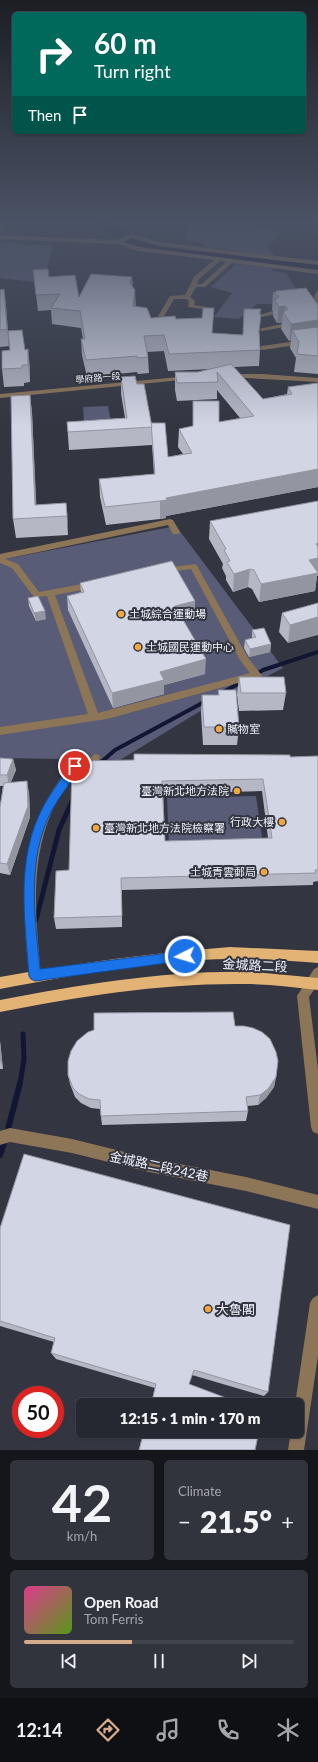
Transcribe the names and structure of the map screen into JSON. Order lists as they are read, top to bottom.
{
  "streets": {
    "main road": ["金城路二段"],
    "street": ["學府路一段", "金城路二段242巷"]
  },
  "places": [
    "土城綜合運動場",
    "土城國民運動中心",
    "贓物室",
    "臺灣新北地方法院",
    "行政大樓",
    "臺灣新北地方法院檢察署",
    "土城青雲郵局",
    "大魯閣"
  ],
  "page": {
    "turn": ["60 m", "Turn right"],
    "then": "Then",
    "limit": "50",
    "trip": "12:15 · 1 min · 170 m",
    "tile": [
      ["42", "km/h"],
      "Climate"
    ],
    "heat": ["−", "21.5°", "+"],
    "song": ["Open Road", "Tom Ferris"],
    "tabs": "12:14"
  }
}
